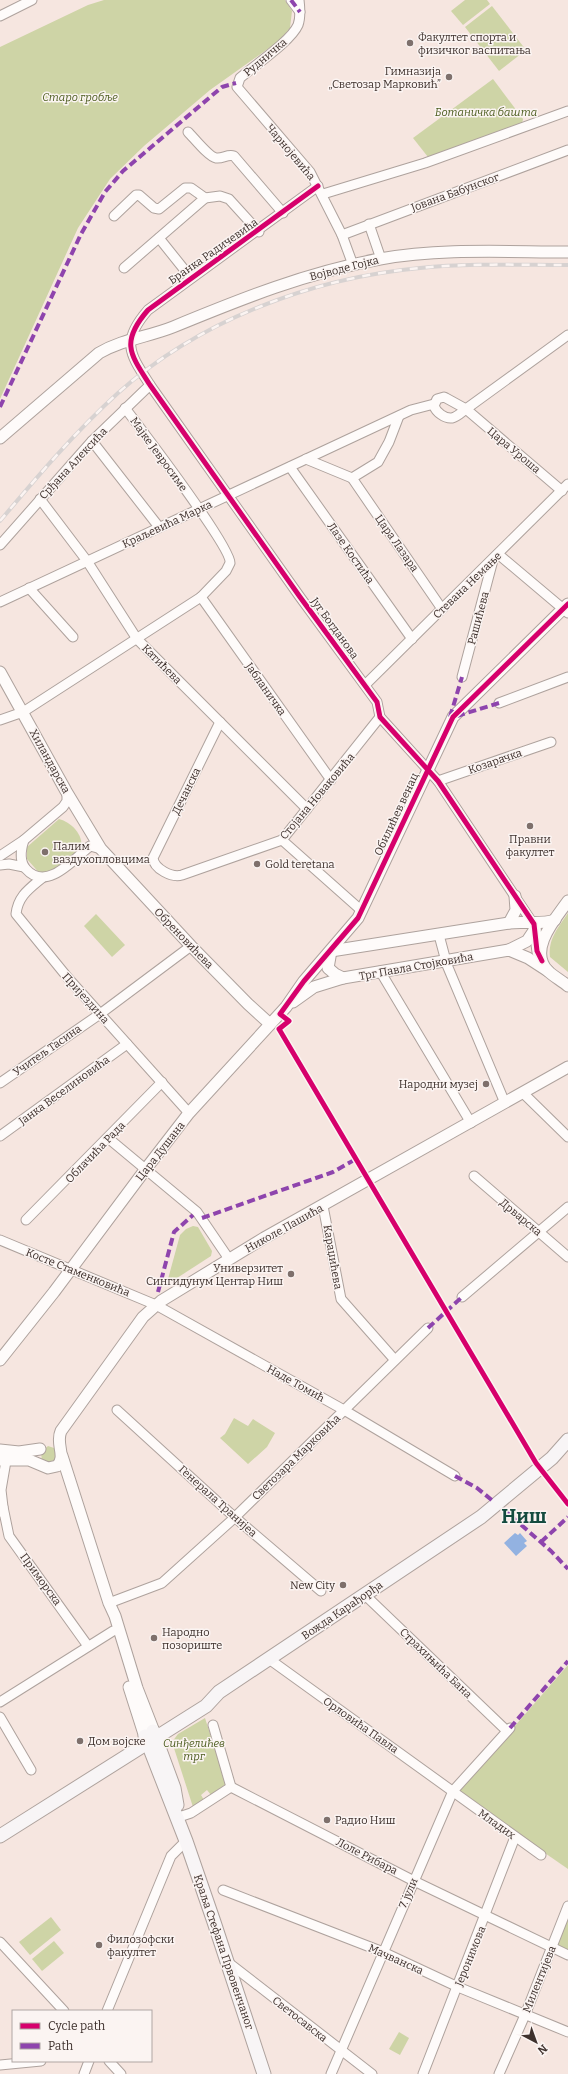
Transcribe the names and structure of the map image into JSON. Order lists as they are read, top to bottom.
{
  "streets": {
    "main road": ["Вожда Карађорђа", "Краља Стефана Првовенчаног"],
    "street": [
      "Рудничка",
      "Чарнојевића",
      "Јована Бабунског",
      "Бранка Радичевића",
      "Војводе Гојка",
      "Цара Уроша",
      "Мајке Јевросиме",
      "Срђана Алексића",
      "Краљевића Марка",
      "Цара Лазара",
      "Лазе Костића",
      "Стевана Немање",
      "Рашићева",
      "Југ Богданова",
      "Катићева",
      "Јабланичка",
      "Хиландарска",
      "Козарачка",
      "Дечанска",
      "Стојана Новаковића",
      "Обилићев венац",
      "Обреновићева",
      "Трг Павла Стојковића",
      "Пријездина",
      "Учитељ Тасина",
      "Јанка Веселиновића",
      "Цара Душана",
      "Облачића Рада",
      "Дрварска",
      "Николе Пашића",
      "Караџићева",
      "Косте Стаменковића",
      "Наде Томић",
      "Светозара Марковића",
      "Генерала Транијеа",
      "Приморска",
      "Страхињића Бана",
      "Орловића Павла",
      "Младих",
      "Лоле Рибара",
      "7. јули",
      "Јеронимова",
      "Мачванска",
      "Милентијева",
      "Светосавска"
    ]
  },
  "crossings": [
    ["Рудничка", "Чарнојевића"],
    ["Чарнојевића", "Јована Бабунског"],
    ["Чарнојевића", "Бранка Радичевића"],
    ["Чарнојевића", "Војводе Гојка"],
    ["Бранка Радичевића", "Војводе Гојка"],
    ["Бранка Радичевића", "Југ Богданова"],
    ["Војводе Гојка", "Југ Богданова"],
    ["Цара Уроша", "Краљевића Марка"],
    ["Цара Уроша", "Стевана Немање"],
    ["Мајке Јевросиме", "Срђана Алексића"],
    ["Мајке Јевросиме", "Краљевића Марка"],
    ["Мајке Јевросиме", "Јабланичка"],
    ["Срђана Алексића", "Југ Богданова"],
    ["Срђана Алексића", "Катићева"],
    ["Краљевића Марка", "Лазе Костића"],
    ["Краљевића Марка", "Југ Богданова"],
    ["Краљевића Марка", "Катићева"],
    ["Цара Лазара", "Стевана Немање"],
    ["Лазе Костића", "Стевана Немање"],
    ["Стевана Немање", "Рашићева"],
    ["Стевана Немање", "Југ Богданова"],
    ["Југ Богданова", "Козарачка"],
    ["Југ Богданова", "Стојана Новаковића"],
    ["Југ Богданова", "Обилићев венац"],
    ["Катићева", "Дечанска"],
    ["Катићева", "Стојана Новаковића"],
    ["Јабланичка", "Стојана Новаковића"],
    ["Хиландарска", "Обреновићева"],
    ["Дечанска", "Стојана Новаковића"],
    ["Обилићев венац", "Цара Душана"],
    ["Обреновићева", "Учитељ Тасина"],
    ["Обреновићева", "Цара Душана"],
    ["Трг Павла Стојковића", "Цара Душана"],
    ["Пријездина", "Учитељ Тасина"],
    ["Пријездина", "Јанка Веселиновића"],
    ["Пријездина", "Цара Душана"],
    ["Пријездина", "Облачића Рада"],
    ["Цара Душана", "Косте Стаменковића"],
    ["Николе Пашића", "Караџићева"],
    ["Николе Пашића", "Косте Стаменковића"],
    ["Николе Пашића", "Наде Томић"],
    ["Караџићева", "Светозара Марковића"],
    ["Косте Стаменковића", "Наде Томић"],
    ["Наде Томић", "Светозара Марковића"],
    ["Светозара Марковића", "Генерала Транијеа"],
    ["Вожда Карађорђа", "Страхињића Бана"],
    ["Вожда Карађорђа", "Орловића Павла"],
    ["Вожда Карађорђа", "Краља Стефана Првовенчаног"],
    ["Страхињића Бана", "7. јули"],
    ["Орловића Павла", "Младих"],
    ["Орловића Павла", "7. јули"],
    ["Младих", "7. јули"],
    ["Младих", "Јеронимова"],
    ["Лоле Рибара", "7. јули"],
    ["Лоле Рибара", "Јеронимова"],
    ["Лоле Рибара", "Милентијева"],
    ["7. јули", "Мачванска"],
    ["7. јули", "Светосавска"],
    ["Краља Стефана Првовенчаног", "Светосавска"],
    ["Јеронимова", "Мачванска"],
    ["Мачванска", "Милентијева"]
  ],
  "districts": ["Ниш"],
  "parks": ["Старо гробље", "Ботаничка башта", "Синђелићев трг"],
  "places": [
    "Факултет спорта и физичког васпитања",
    "Гимназија „Светозар Марковић”",
    "Правни факултет",
    "Палим ваздухопловцима",
    "Gold teretana",
    "Народни музеј",
    "Универзитет Сингидунум Центар Ниш",
    "New City",
    "Народно позориште",
    "Дом војске",
    "Радио Ниш",
    "Филозофски факултет"
  ],
  "legend": ["Cycle path", "Path"],
  "north": "bottom right"
}
